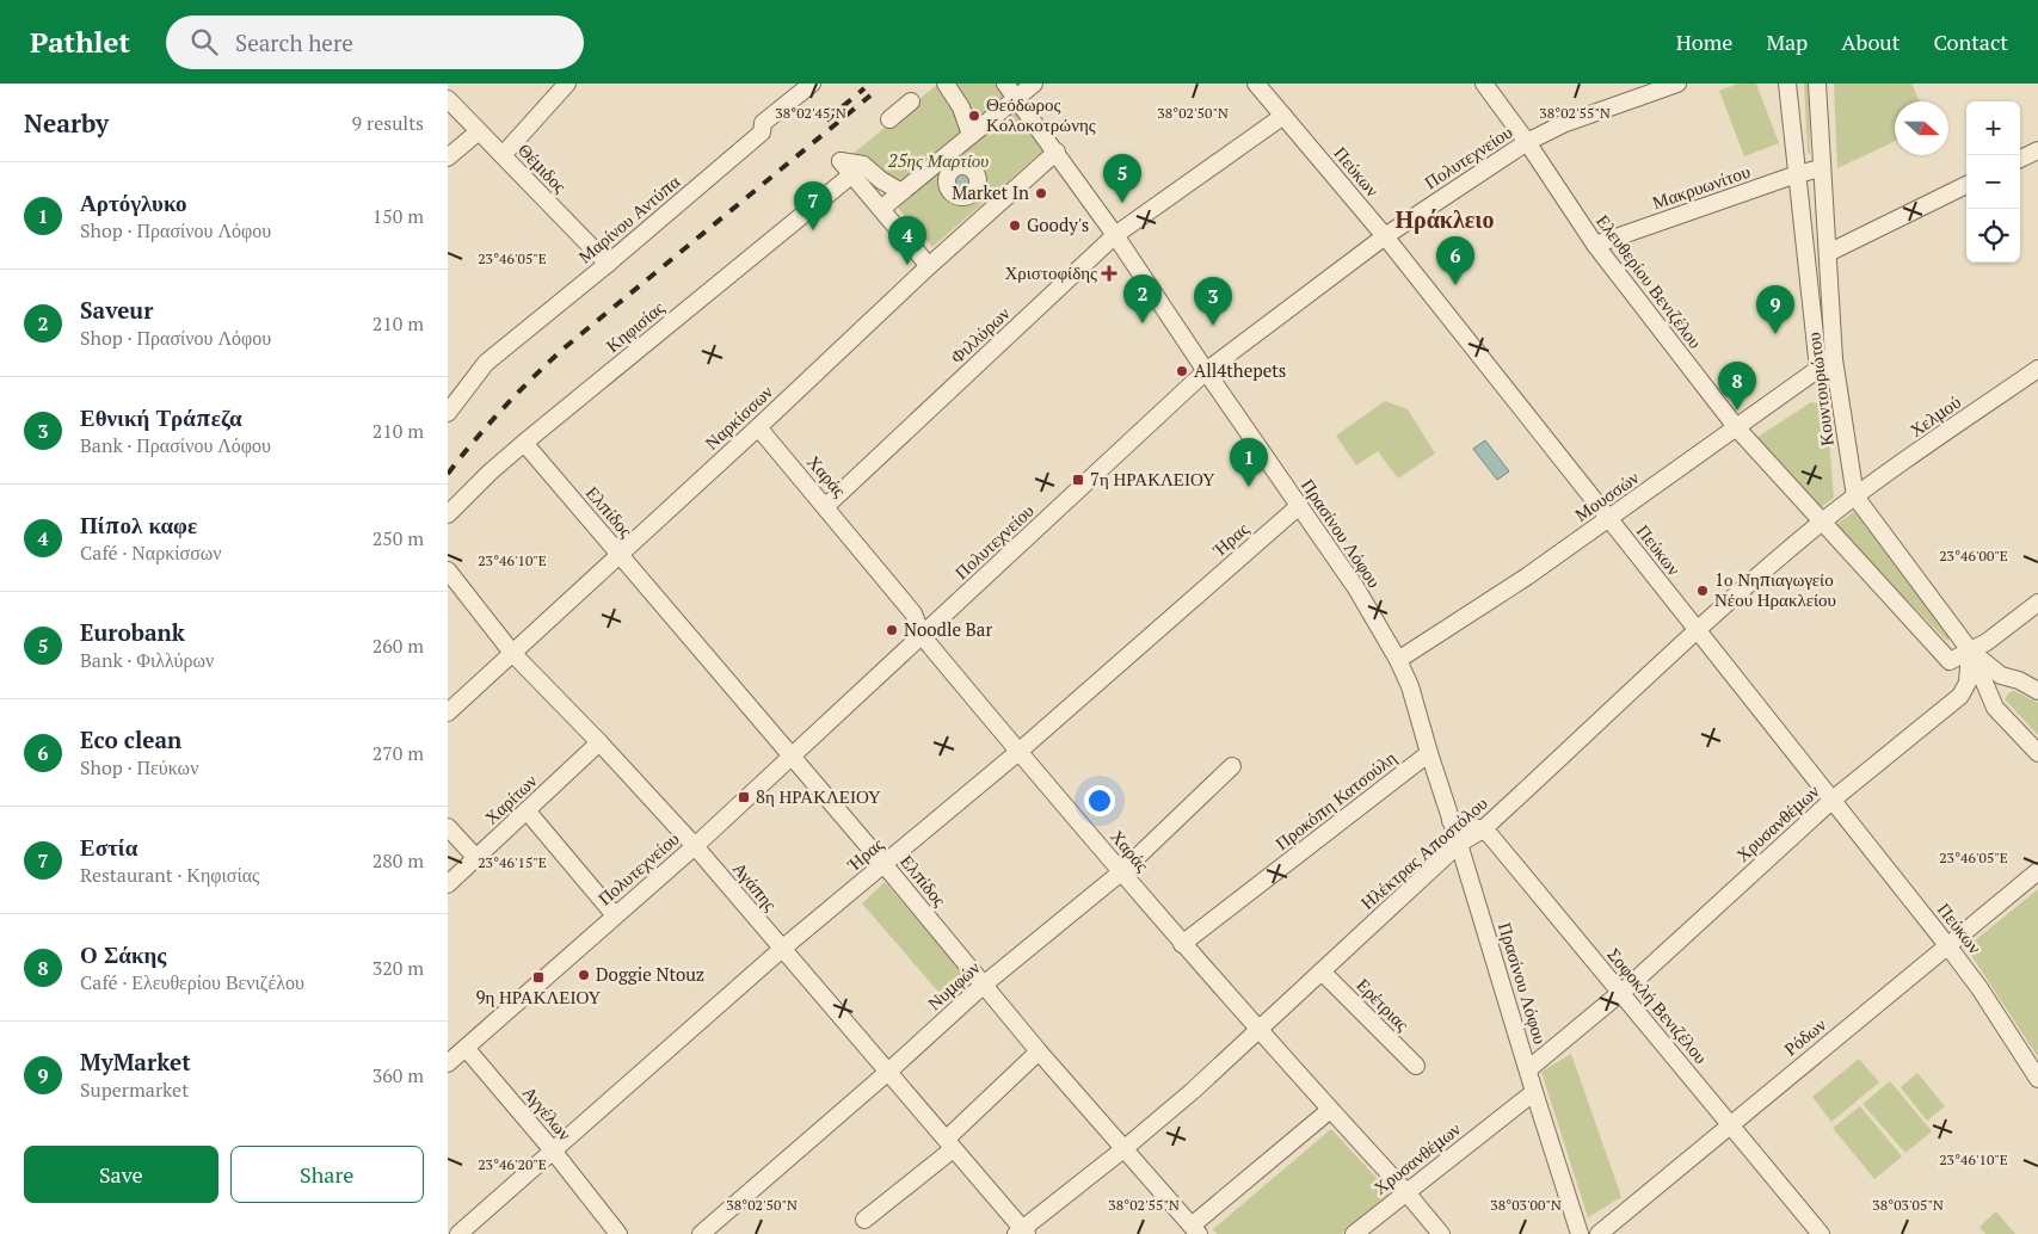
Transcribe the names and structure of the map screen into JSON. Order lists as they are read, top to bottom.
{
  "streets": {
    "street": [
      "Πολυτεχνείου",
      "Θέμιδος",
      "Πεύκων",
      "Μακρυωνίτου",
      "Μαρίνου Αντύπα",
      "Ελευθερίου Βενιζέλου",
      "Κηφισίας",
      "Φιλλύρων",
      "Κουντουριώτου",
      "Χελμού",
      "Ναρκίσσων",
      "Χαράς",
      "Μουσσών",
      "Ελπίδος",
      "Πρασίνου Λόφου",
      "Ήρας",
      "Χαρίτων",
      "Προκόπη Κατσούλη",
      "Χρυσανθέμων",
      "Ηλέκτρας Αποστόλου",
      "Αγάπης",
      "Νυμφών",
      "Ερέτριας",
      "Σοφοκλή Βενιζέλου",
      "Ρόδων",
      "Αγγέλων"
    ]
  },
  "crossings": [
    ["Πολυτεχνείου", "Πεύκων"],
    ["Πολυτεχνείου", "Ελευθερίου Βενιζέλου"],
    ["Πολυτεχνείου", "Χαράς"],
    ["Πολυτεχνείου", "Ελπίδος"],
    ["Πολυτεχνείου", "Πρασίνου Λόφου"],
    ["Πολυτεχνείου", "Αγάπης"],
    ["Πολυτεχνείου", "Αγγέλων"],
    ["Θέμιδος", "Μαρίνου Αντύπα"],
    ["Πεύκων", "Φιλλύρων"],
    ["Πεύκων", "Μουσσών"],
    ["Πεύκων", "Χρυσανθέμων"],
    ["Πεύκων", "Ηλέκτρας Αποστόλου"],
    ["Πεύκων", "Ρόδων"],
    ["Μακρυωνίτου", "Ελευθερίου Βενιζέλου"],
    ["Μακρυωνίτου", "Κουντουριώτου"],
    ["Ελευθερίου Βενιζέλου", "Κουντουριώτου"],
    ["Ελευθερίου Βενιζέλου", "Μουσσών"],
    ["Ελευθερίου Βενιζέλου", "Χρυσανθέμων"],
    ["Ελευθερίου Βενιζέλου", "Ηλέκτρας Αποστόλου"],
    ["Κηφισίας", "Ελπίδος"],
    ["Φιλλύρων", "Χαράς"],
    ["Φιλλύρων", "Πρασίνου Λόφου"],
    ["Κουντουριώτου", "Χελμού"],
    ["Κουντουριώτου", "Μουσσών"],
    ["Κουντουριώτου", "Χρυσανθέμων"],
    ["Κουντουριώτου", "Ηλέκτρας Αποστόλου"],
    ["Χελμού", "Ηλέκτρας Αποστόλου"],
    ["Ναρκίσσων", "Χαράς"],
    ["Ναρκίσσων", "Ελπίδος"],
    ["Ναρκίσσων", "Πρασίνου Λόφου"],
    ["Ναρκίσσων", "Αγάπης"],
    ["Χαράς", "Ήρας"],
    ["Χαράς", "Προκόπη Κατσούλη"],
    ["Χαράς", "Χρυσανθέμων"],
    ["Χαράς", "Ηλέκτρας Αποστόλου"],
    ["Χαράς", "Νυμφών"],
    ["Μουσσών", "Πρασίνου Λόφου"],
    ["Ελπίδος", "Ήρας"],
    ["Ελπίδος", "Ηλέκτρας Αποστόλου"],
    ["Ελπίδος", "Νυμφών"],
    ["Πρασίνου Λόφου", "Ήρας"],
    ["Πρασίνου Λόφου", "Προκόπη Κατσούλη"],
    ["Πρασίνου Λόφου", "Χρυσανθέμων"],
    ["Πρασίνου Λόφου", "Ηλέκτρας Αποστόλου"],
    ["Ήρας", "Αγάπης"],
    ["Ήρας", "Αγγέλων"],
    ["Χαρίτων", "Αγάπης"],
    ["Χρυσανθέμων", "Σοφοκλή Βενιζέλου"],
    ["Ηλέκτρας Αποστόλου", "Αγάπης"],
    ["Ηλέκτρας Αποστόλου", "Ερέτριας"],
    ["Ηλέκτρας Αποστόλου", "Σοφοκλή Βενιζέλου"],
    ["Αγάπης", "Νυμφών"],
    ["Σοφοκλή Βενιζέλου", "Ρόδων"]
  ],
  "districts": ["Ηράκλειο"],
  "parks": ["25ης Μαρτίου"],
  "places": {
    "other": [
      "Θεόδωρος Κολοκοτρώνης",
      "Market In",
      "Goody's",
      "All4thepets",
      "1ο Νηπιαγωγείο Νέου Ηρακλείου",
      "Noodle Bar",
      "Doggie Ntouz"
    ],
    "health": ["Χριστοφίδης"],
    "transit": ["7η ΗΡΑΚΛΕΙΟΥ", "8η ΗΡΑΚΛΕΙΟΥ", "9η ΗΡΑΚΛΕΙΟΥ"]
  },
  "north": "right",
  "page": {
    "header": "Pathlet",
    "search": "Search here",
    "nav": [
      "Home",
      "Map",
      "About",
      "Contact"
    ],
    "heading": ["Nearby", "9 results"],
    "map_buttons": ["+", "−"],
    "pins": [
      "5",
      "7",
      "4",
      "6",
      "2",
      "3",
      "9",
      "8",
      "1"
    ],
    "list": [
      {
        "mark": "1",
        "name": "Αρτόγλυκο",
        "note": "Shop · Πρασίνου Λόφου",
        "value": "150 m"
      },
      {
        "mark": "2",
        "name": "Saveur",
        "note": "Shop · Πρασίνου Λόφου",
        "value": "210 m"
      },
      {
        "mark": "3",
        "name": "Εθνική Τράπεζα",
        "note": "Bank · Πρασίνου Λόφου",
        "value": "210 m"
      },
      {
        "mark": "4",
        "name": "Πίπολ καφε",
        "note": "Café · Ναρκίσσων",
        "value": "250 m"
      },
      {
        "mark": "5",
        "name": "Eurobank",
        "note": "Bank · Φιλλύρων",
        "value": "260 m"
      },
      {
        "mark": "6",
        "name": "Eco clean",
        "note": "Shop · Πεύκων",
        "value": "270 m"
      },
      {
        "mark": "7",
        "name": "Εστία",
        "note": "Restaurant · Κηφισίας",
        "value": "280 m"
      },
      {
        "mark": "8",
        "name": "Ο Σάκης",
        "note": "Café · Ελευθερίου Βενιζέλου",
        "value": "320 m"
      },
      {
        "mark": "9",
        "name": "MyMarket",
        "note": "Supermarket",
        "value": "360 m"
      }
    ],
    "buttons": ["Save", "Share"]
  },
  "coordinates": [
    "38°02'45\"N",
    "38°02'50\"N",
    "38°02'55\"N",
    "23°46'05\"E",
    "23°46'00\"E",
    "23°46'10\"E",
    "23°46'15\"E",
    "23°46'20\"E",
    "38°03'00\"N",
    "38°03'05\"N"
  ]
}
